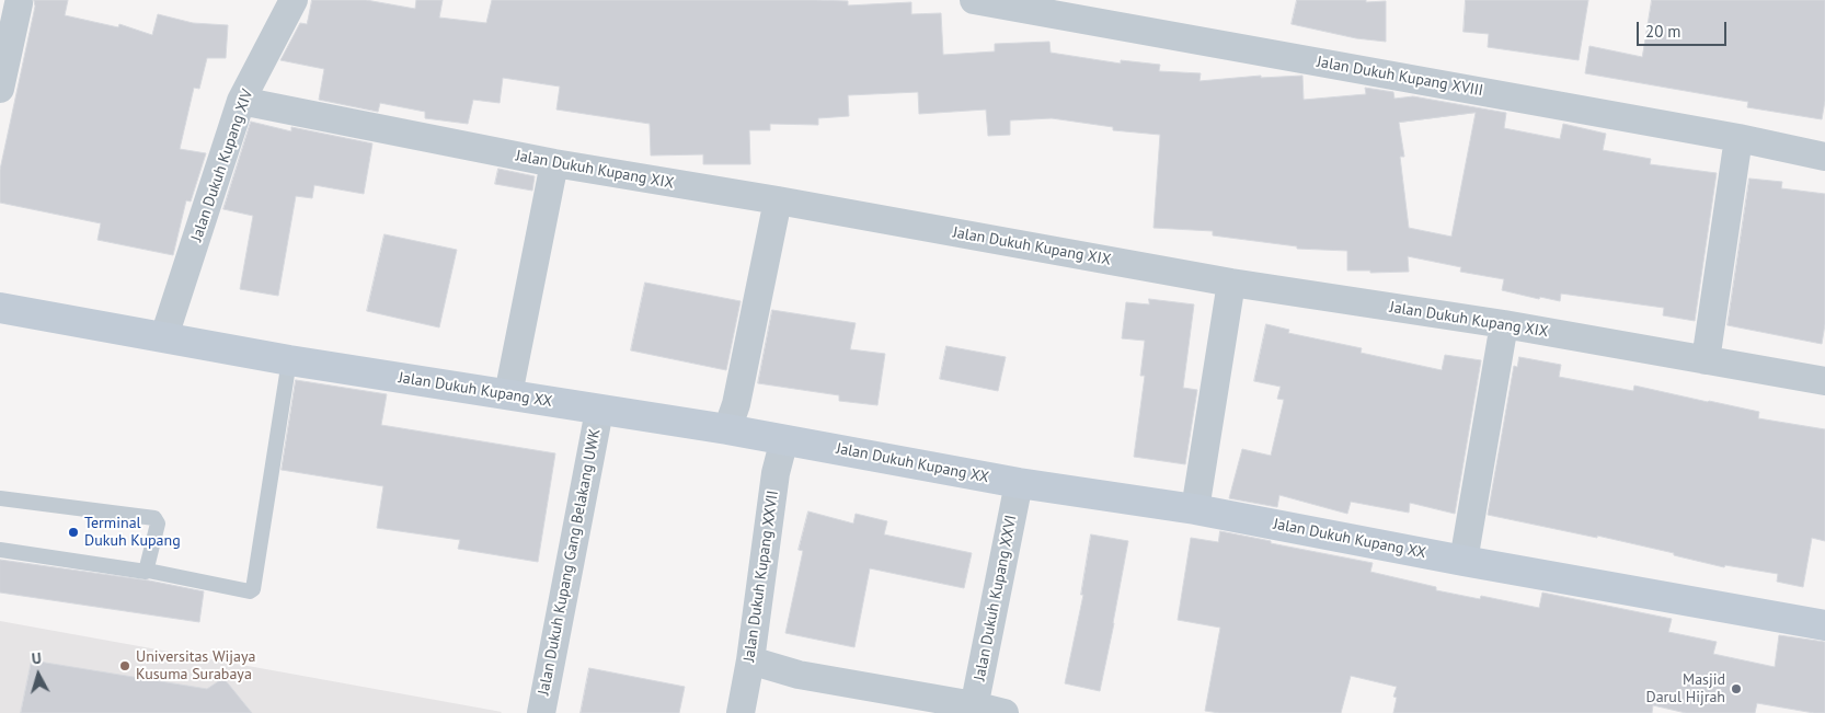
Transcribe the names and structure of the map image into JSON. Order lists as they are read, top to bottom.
{
  "streets": {
    "street": [
      "Jalan Dukuh Kupang XVIII",
      "Jalan Dukuh Kupang XIV",
      "Jalan Dukuh Kupang XIX",
      "Jalan Dukuh Kupang XX",
      "Jalan Dukuh Kupang Gang Belakang UWK",
      "Jalan Dukuh Kupang XXVII",
      "Jalan Dukuh Kupang XXVI"
    ]
  },
  "crossings": [
    ["Jalan Dukuh Kupang XIV", "Jalan Dukuh Kupang XIX"],
    ["Jalan Dukuh Kupang XIV", "Jalan Dukuh Kupang XX"],
    ["Jalan Dukuh Kupang XX", "Jalan Dukuh Kupang Gang Belakang UWK"],
    ["Jalan Dukuh Kupang XX", "Jalan Dukuh Kupang XXVII"],
    ["Jalan Dukuh Kupang XX", "Jalan Dukuh Kupang XXVI"]
  ],
  "places": ["Terminal Dukuh Kupang", "Universitas Wijaya Kusuma Surabaya", "Masjid Darul Hijrah"],
  "scale_bar": "20 m",
  "north": "top"
}
